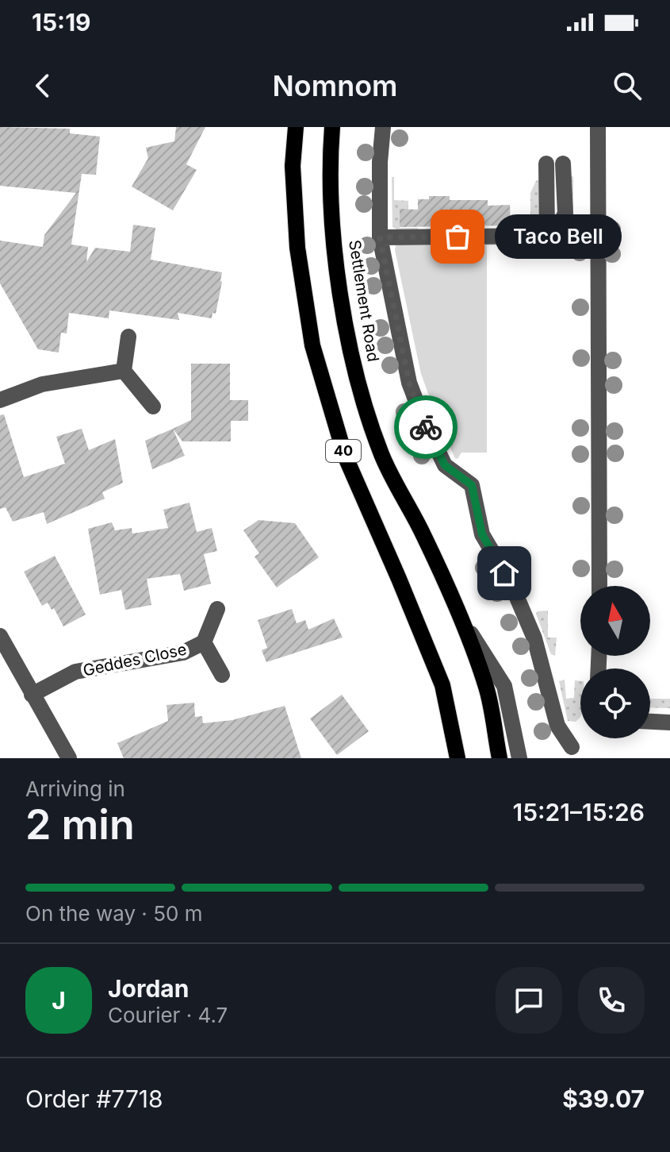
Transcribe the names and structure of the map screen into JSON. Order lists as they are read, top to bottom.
{
  "streets": {
    "main road": ["Settlement Road", "40"],
    "street": ["Geddes Close"]
  },
  "places": ["Taco Bell"],
  "north": "top",
  "page": {
    "status": "15:19",
    "header": "Nomnom",
    "bubble": "Taco Bell",
    "heading": ["2 min", "Arriving in", "15:21–15:26"],
    "panel": [
      "Jordan",
      "Courier · 4.7",
      "Order #7718",
      "$39.07"
    ],
    "bar": "On the way · 50 m",
    "round": "J"
  }
}
